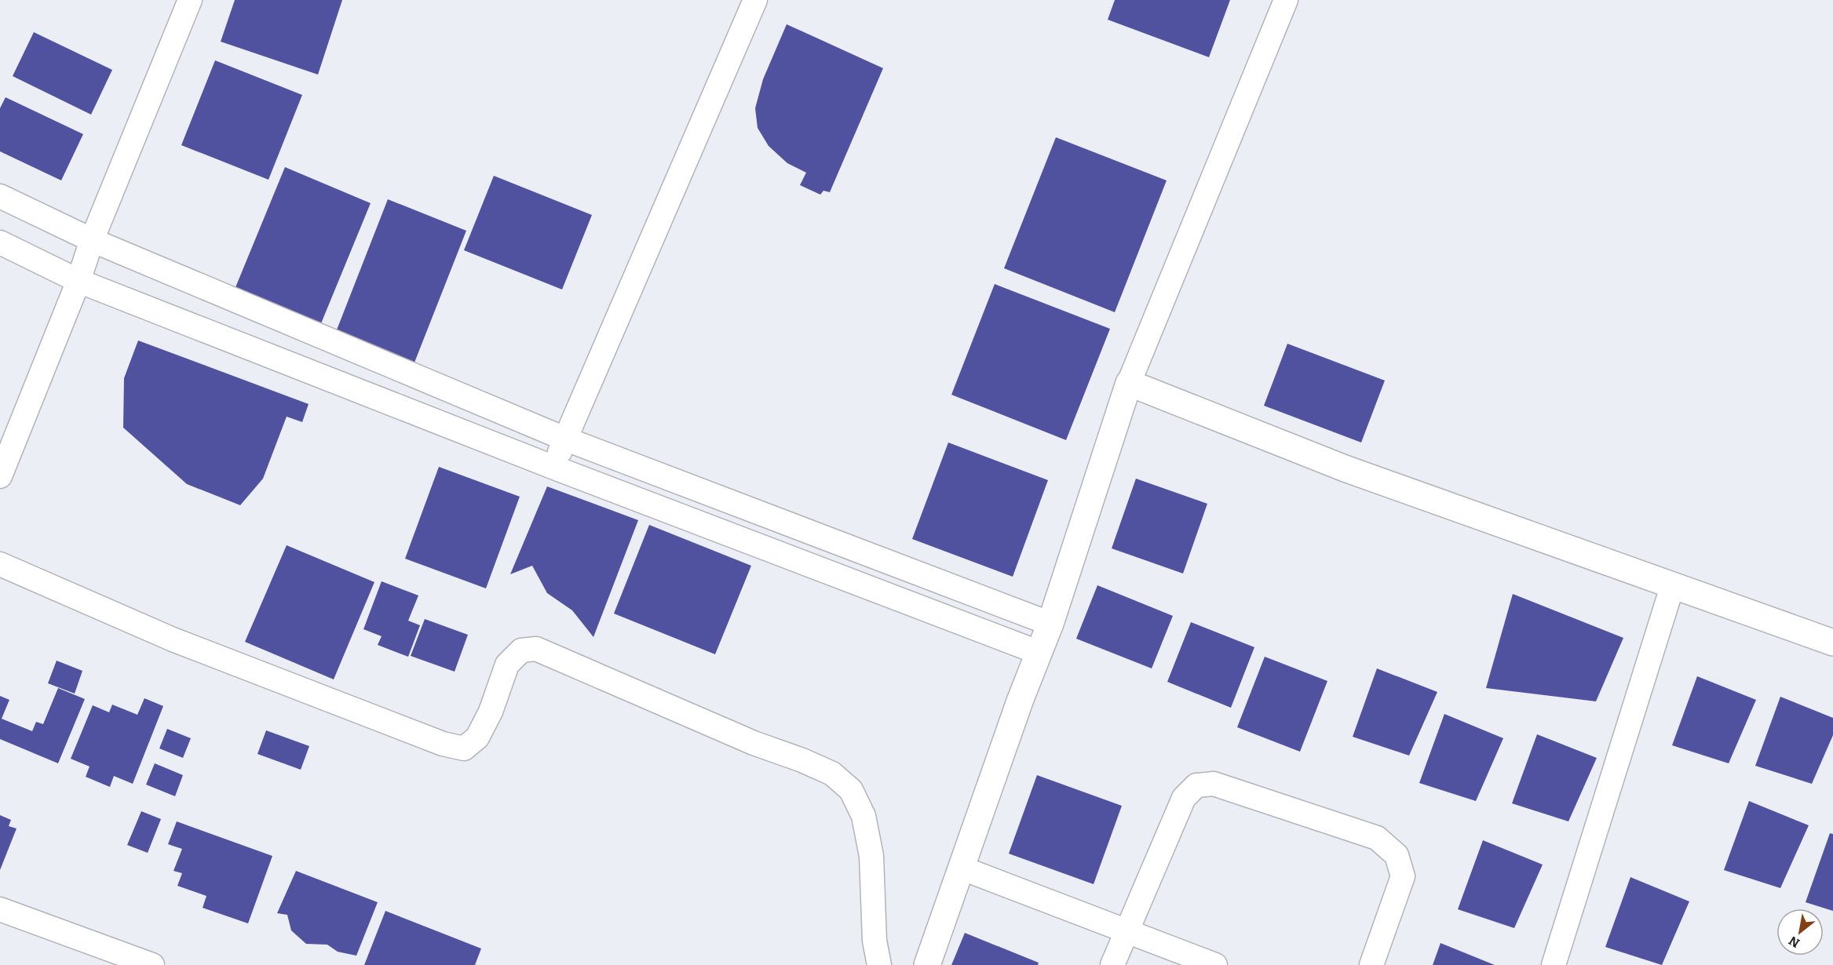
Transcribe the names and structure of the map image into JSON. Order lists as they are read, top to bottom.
{
  "north": "bottom left"
}
